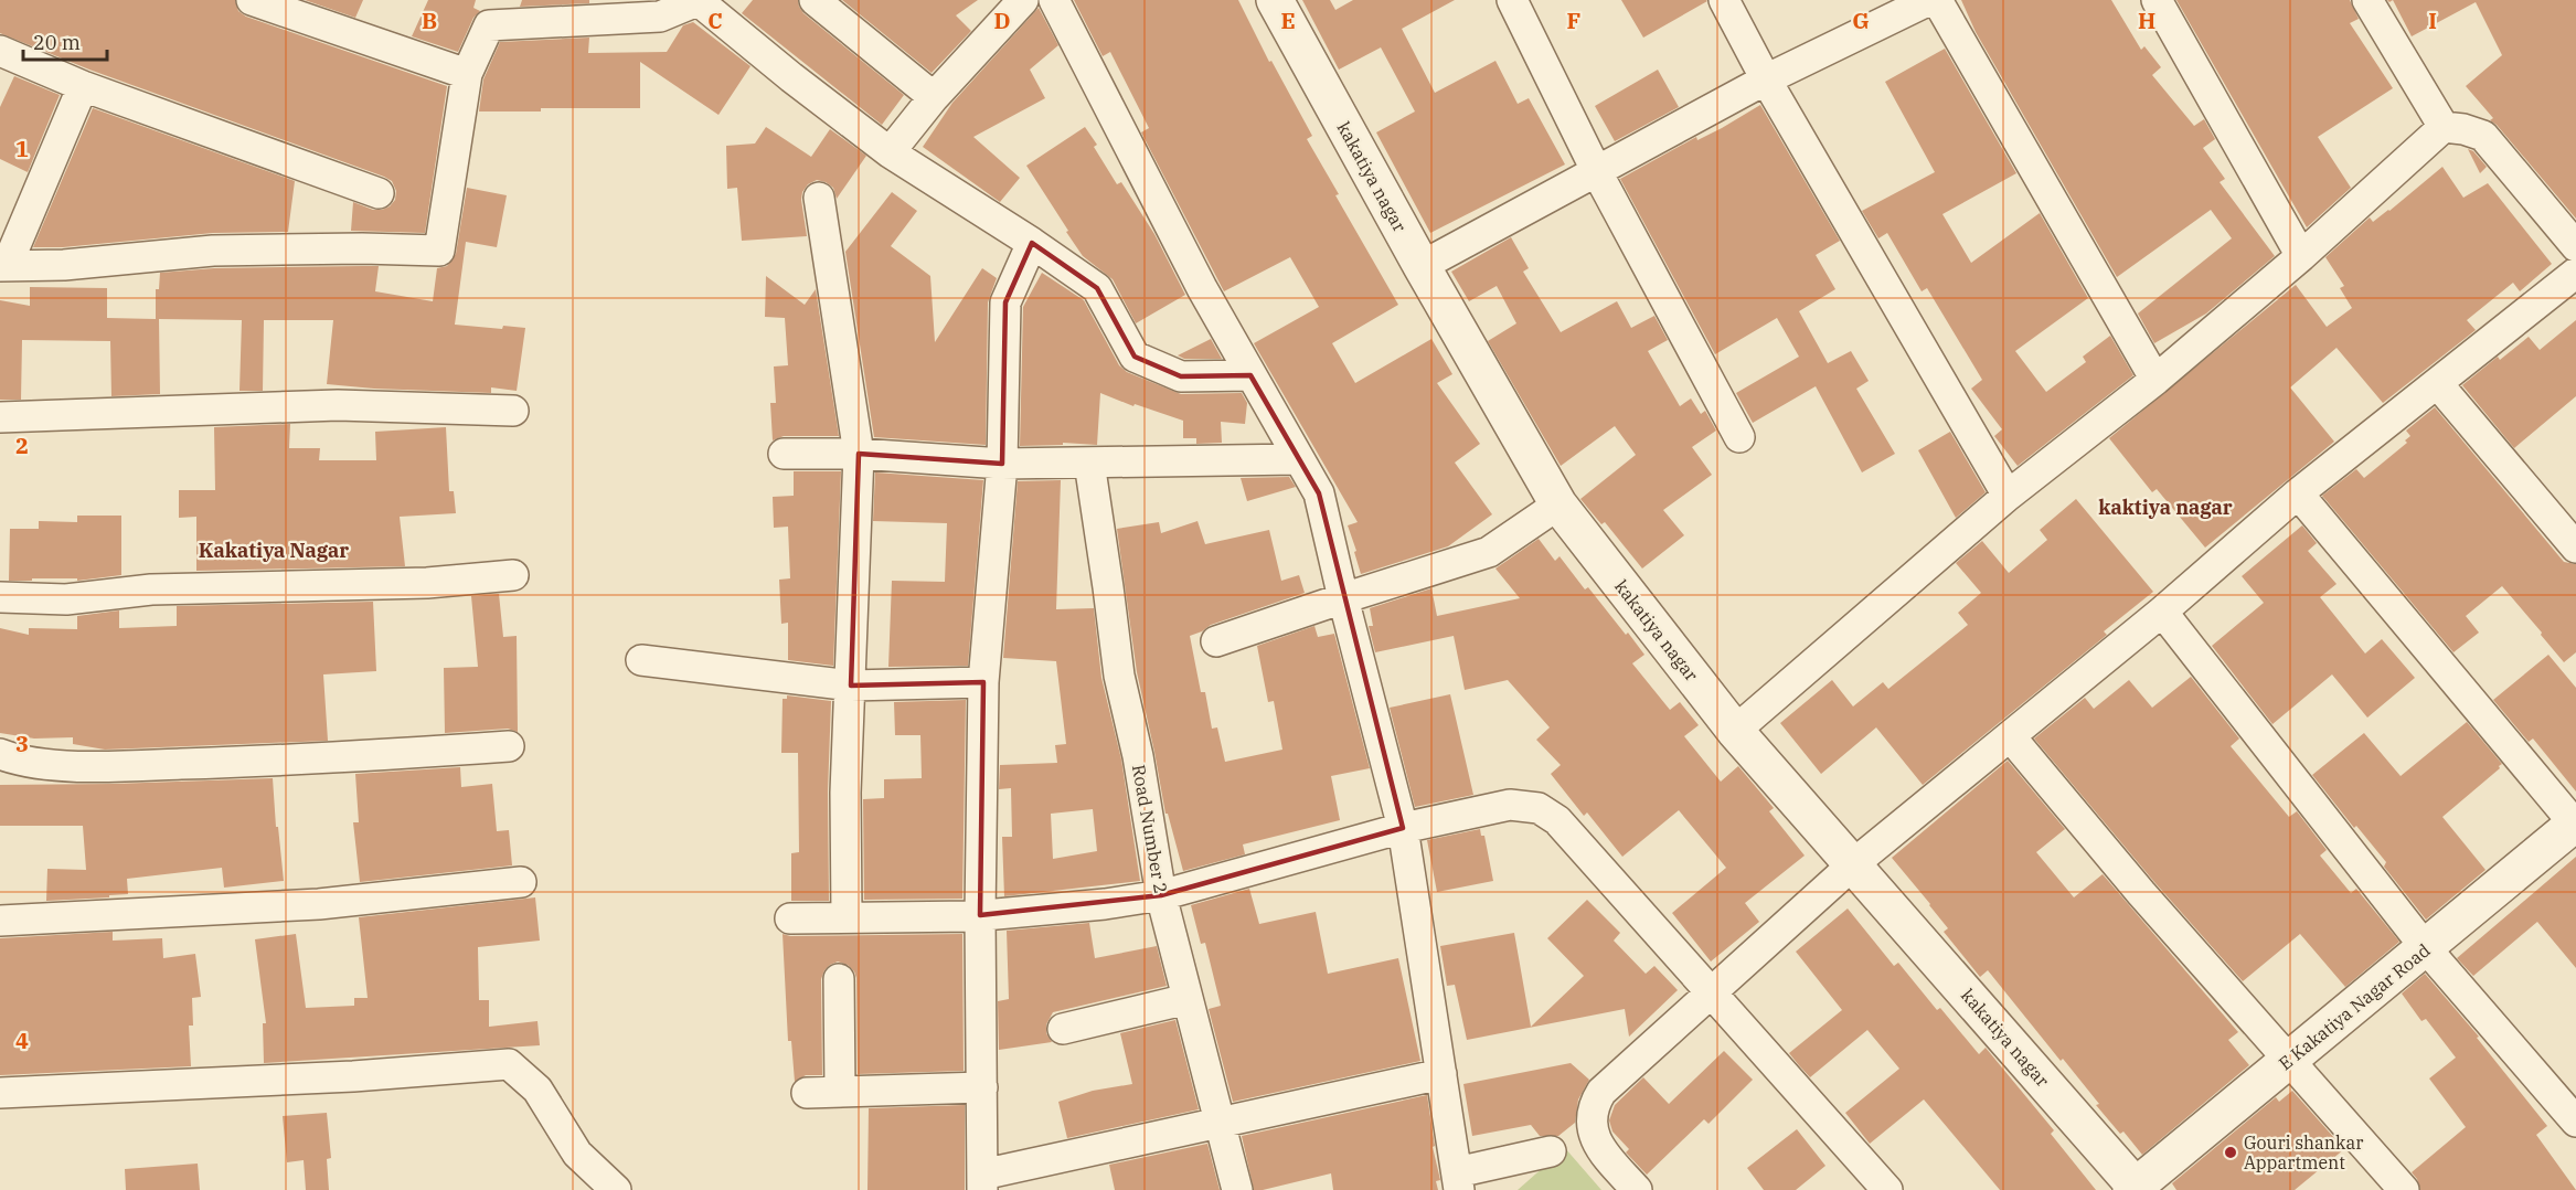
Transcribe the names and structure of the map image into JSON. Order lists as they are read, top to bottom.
{
  "streets": {
    "street": ["kakatiya nagar", "Road Number 2", "E Kakatiya Nagar Road"]
  },
  "crossings": [
    ["kakatiya nagar", "E Kakatiya Nagar Road"]
  ],
  "districts": ["kaktiya nagar", "Kakatiya Nagar"],
  "places": ["Gouri shankar Appartment"],
  "scale_bar": "20 m",
  "grid": {
    "columns": [
      "B",
      "C",
      "D",
      "E",
      "F",
      "G",
      "H",
      "I"
    ],
    "rows": [
      "1",
      "2",
      "3",
      "4"
    ]
  }
}
